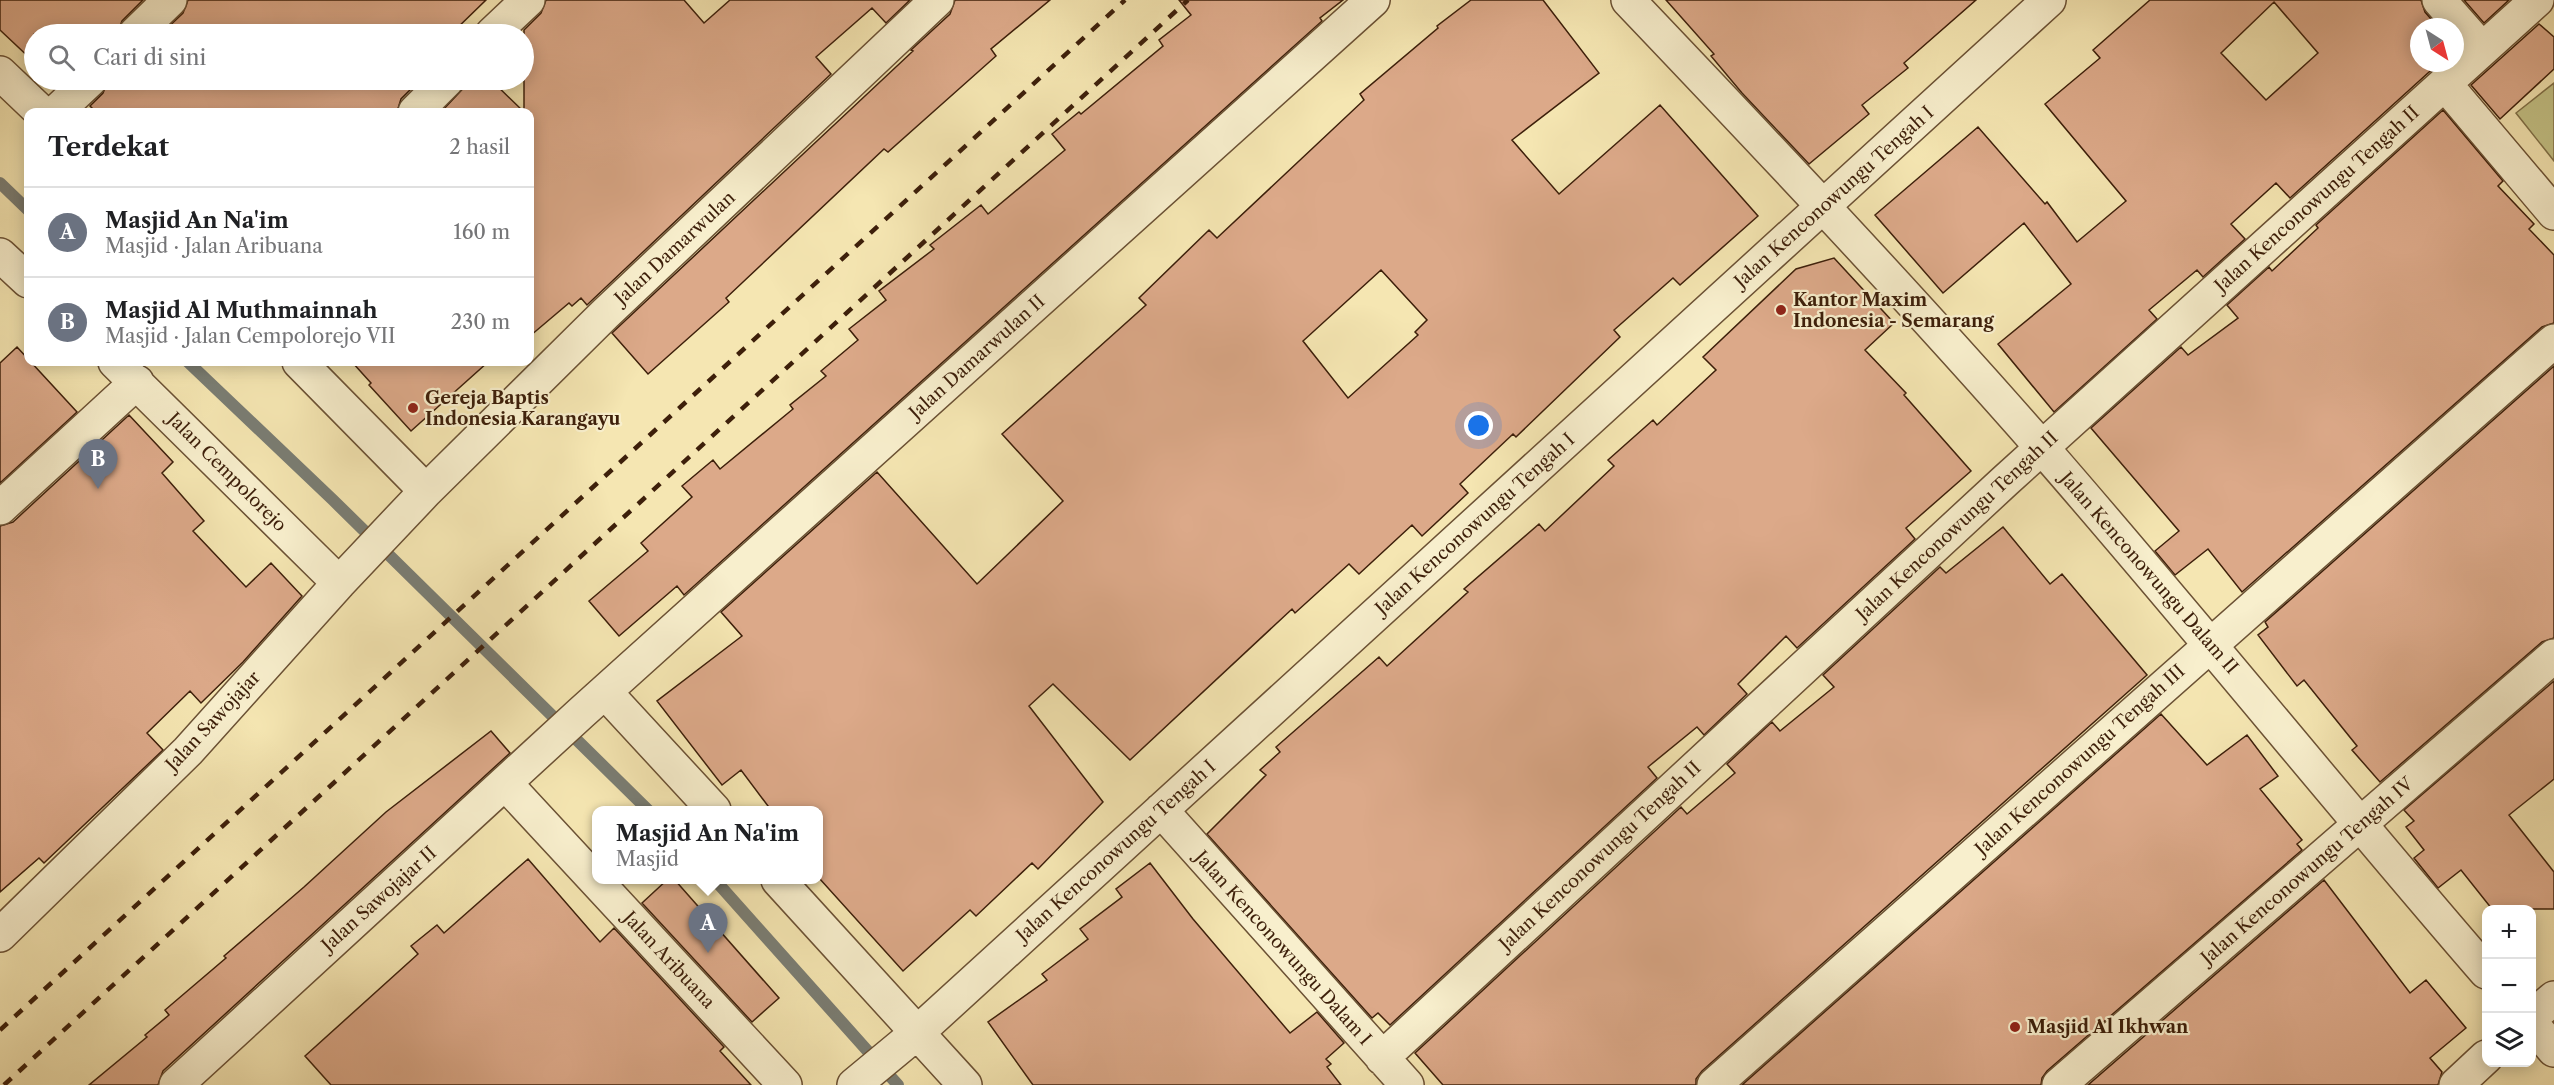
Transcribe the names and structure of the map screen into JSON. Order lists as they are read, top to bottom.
{
  "streets": {
    "street": [
      "Jalan Kenconowungu Tengah I",
      "Jalan Kenconowungu Tengah II",
      "Jalan Damarwulan",
      "Jalan Damarwulan II",
      "Jalan Cempolorejo",
      "Jalan Kenconowungu Dalam II",
      "Jalan Sawojajar",
      "Jalan Kenconowungu Tengah III",
      "Jalan Kenconowungu Tengah IV",
      "Jalan Sawojajar II",
      "Jalan Kenconowungu Dalam I",
      "Jalan Aribuana"
    ]
  },
  "crossings": [
    ["Jalan Kenconowungu Tengah I", "Jalan Kenconowungu Dalam II"],
    ["Jalan Kenconowungu Tengah I", "Jalan Kenconowungu Dalam I"],
    ["Jalan Kenconowungu Tengah II", "Jalan Kenconowungu Dalam II"],
    ["Jalan Kenconowungu Tengah II", "Jalan Kenconowungu Dalam I"],
    ["Jalan Damarwulan", "Jalan Sawojajar"],
    ["Jalan Damarwulan II", "Jalan Sawojajar II"],
    ["Jalan Cempolorejo", "Jalan Sawojajar"],
    ["Jalan Kenconowungu Dalam II", "Jalan Kenconowungu Tengah III"],
    ["Jalan Kenconowungu Dalam II", "Jalan Kenconowungu Tengah IV"],
    ["Jalan Sawojajar II", "Jalan Aribuana"]
  ],
  "places": ["Kantor Maxim Indonesia - Semarang", "Gereja Baptis Indonesia Karangayu", "Masjid Al Ikhwan"],
  "north": "bottom right",
  "page": {
    "search": "Cari di sini",
    "heading": ["Terdekat", "2 hasil"],
    "list": [
      {
        "mark": "A",
        "name": "Masjid An Na'im",
        "note": "Masjid · Jalan Aribuana",
        "value": "160 m"
      },
      {
        "mark": "B",
        "name": "Masjid Al Muthmainnah",
        "note": "Masjid · Jalan Cempolorejo VII",
        "value": "230 m"
      }
    ],
    "pins": ["B", "A"],
    "popup": ["Masjid An Na'im", "Masjid"],
    "map_buttons": ["+", "−"]
  }
}
